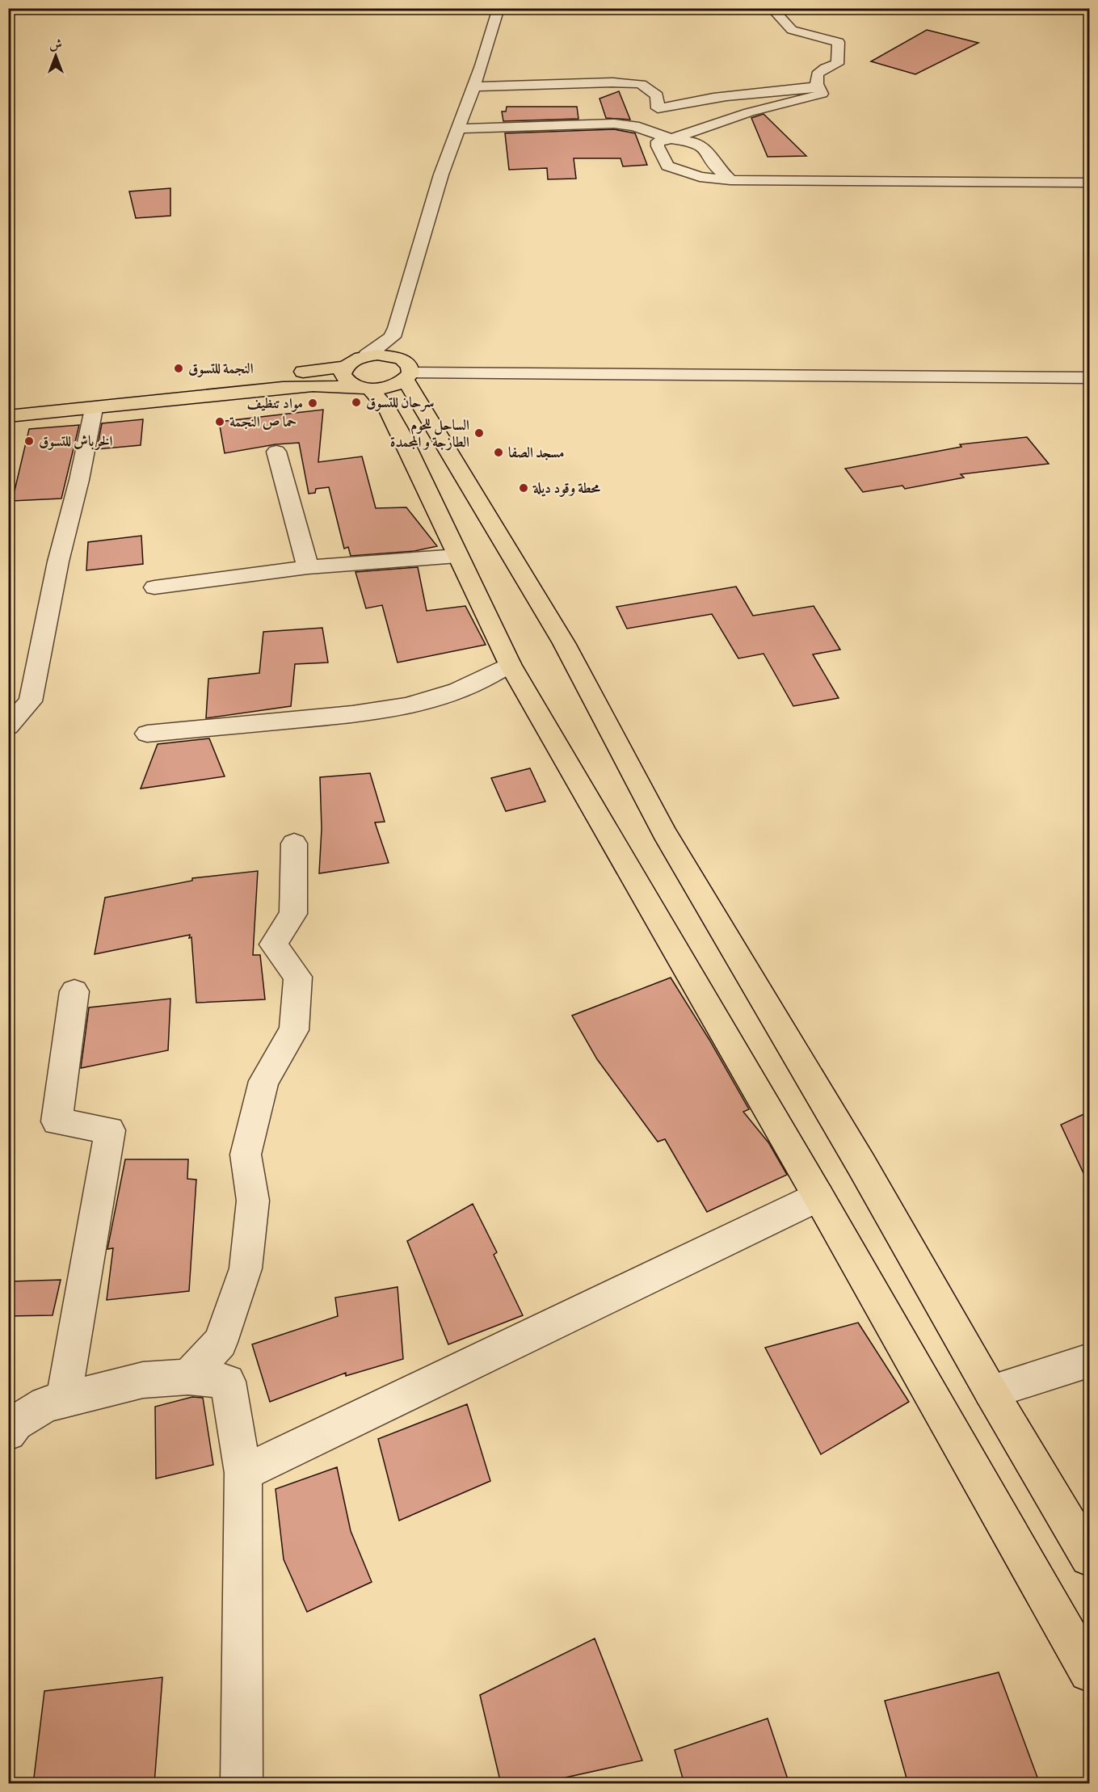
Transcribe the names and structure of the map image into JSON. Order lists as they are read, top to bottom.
{
  "places": [
    "النجمة للتسوق",
    "سرحان للتسوق",
    "مواد تنظيف",
    "حما ص النجمة",
    "الساحل للحوم الطازجة و المجمدة",
    "الخرباش للتسوق",
    "مسجد الصفا",
    "محطة وقود ديلة"
  ],
  "north": "top"
}
